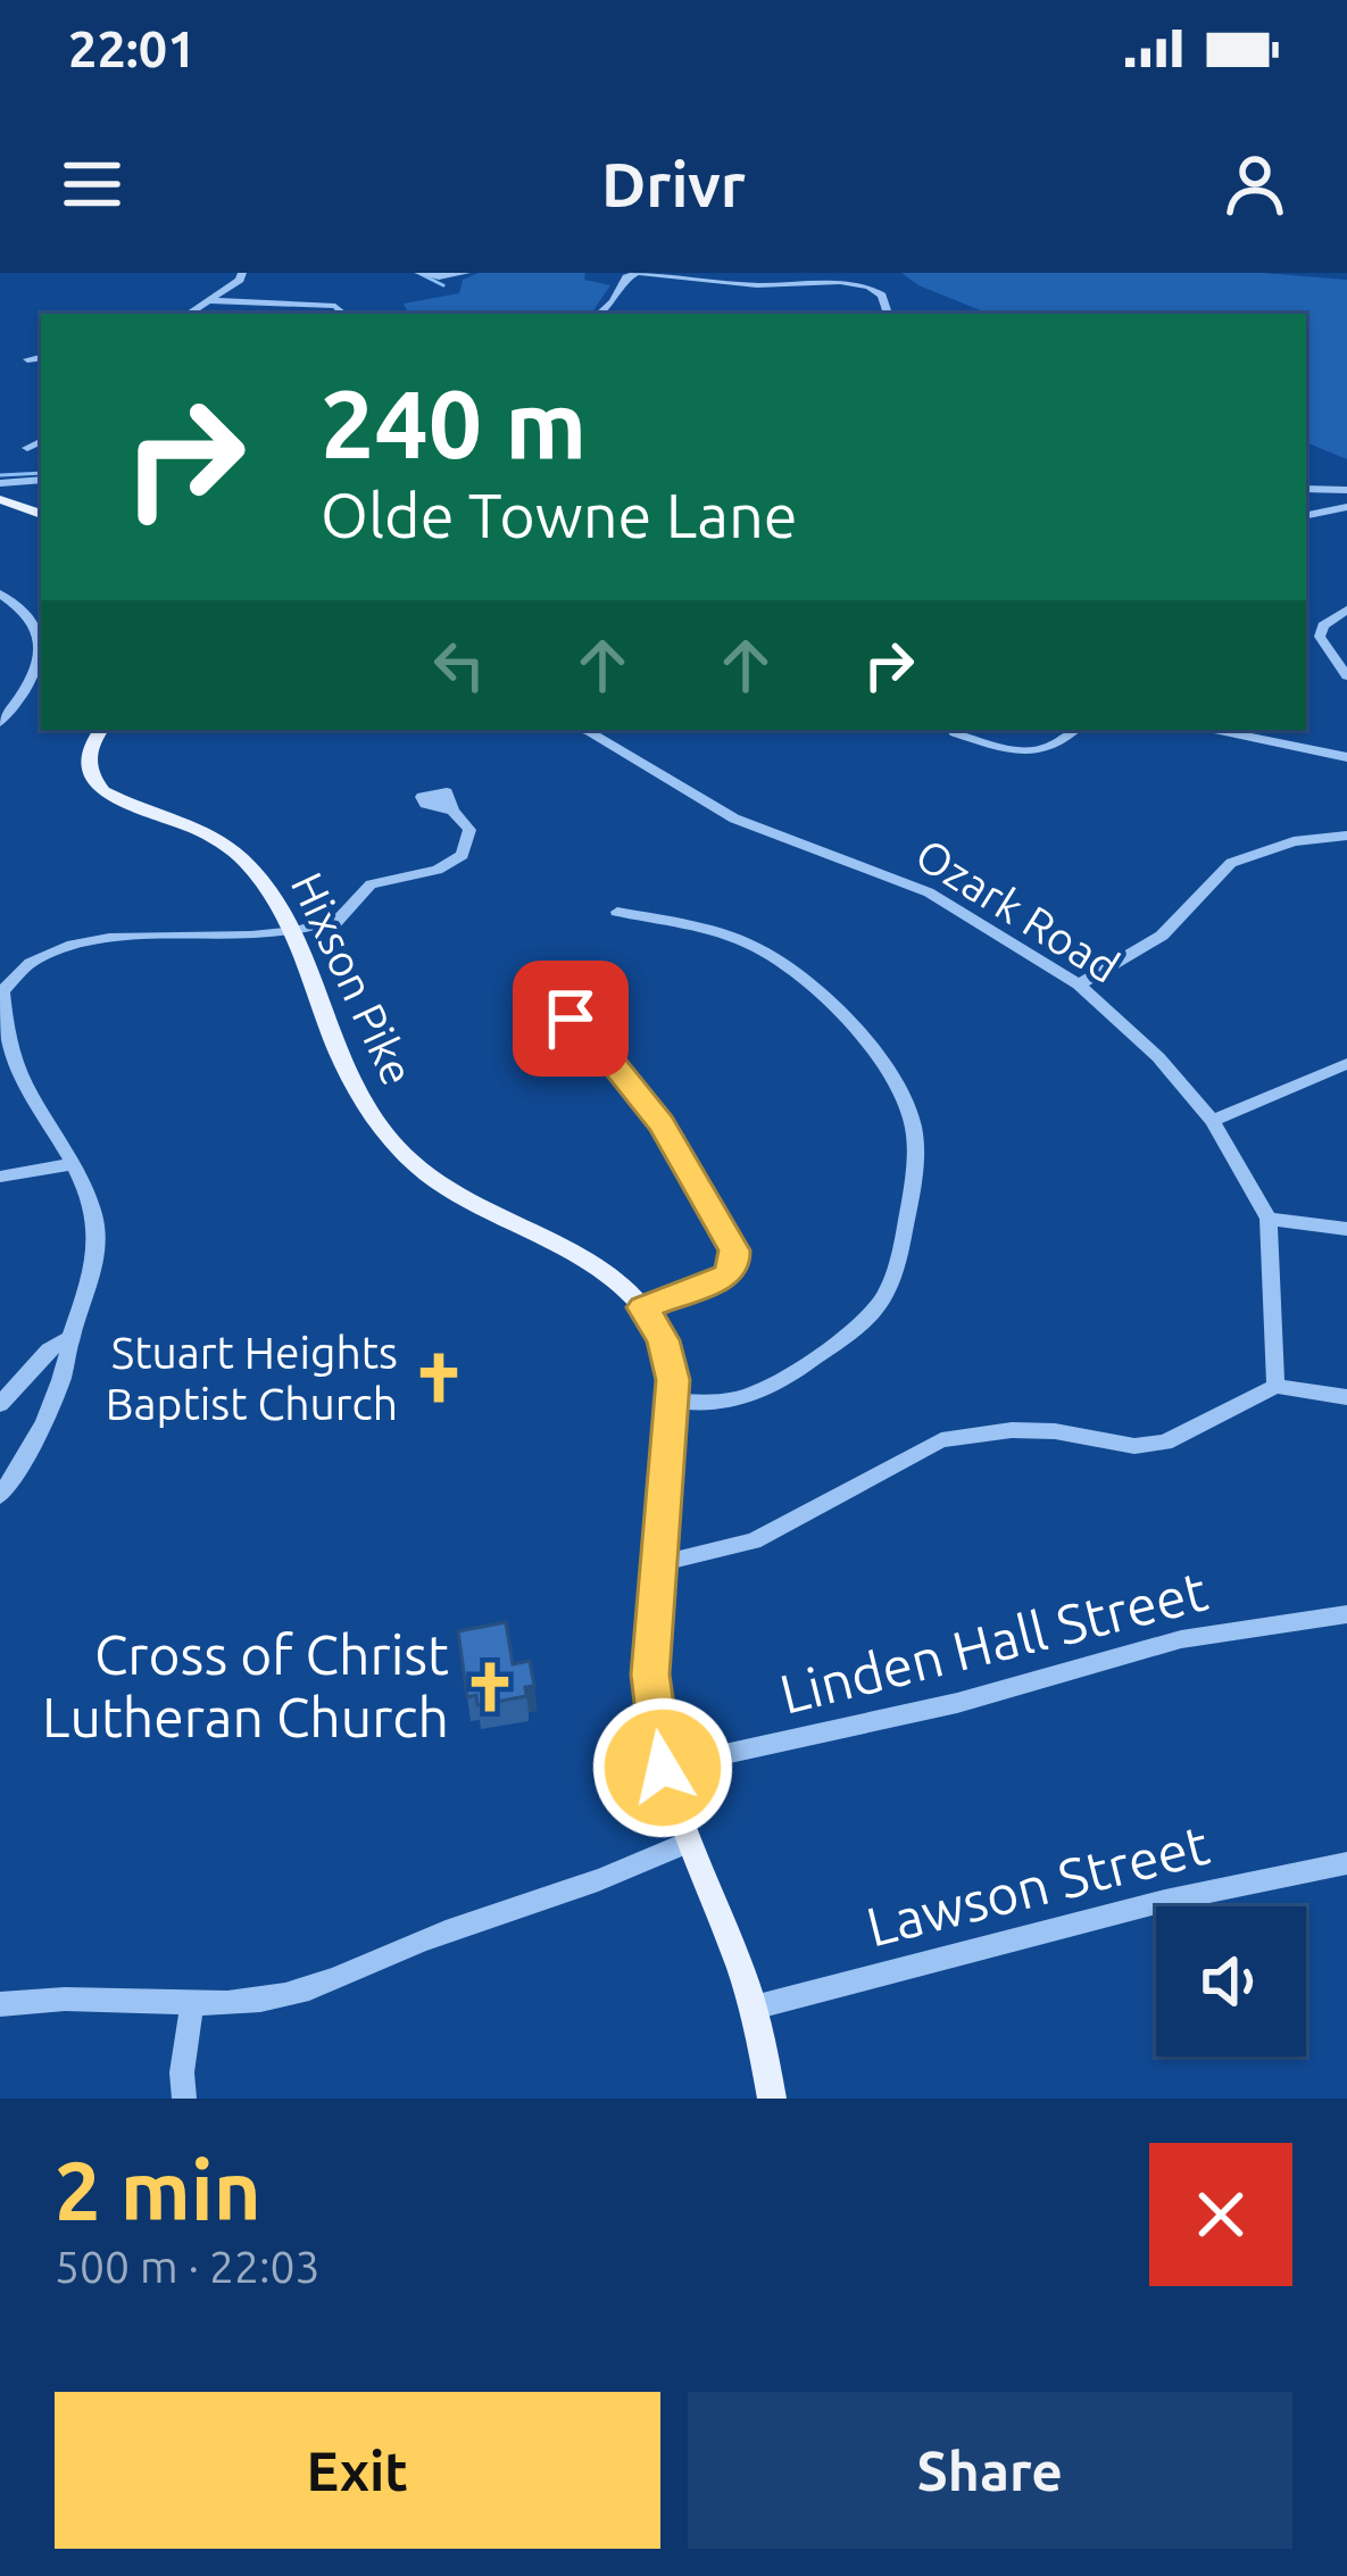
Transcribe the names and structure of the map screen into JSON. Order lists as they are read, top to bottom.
{
  "streets": {
    "main road": ["Hixson Pike"],
    "street": ["Ozark Road", "Linden Hall Street", "Lawson Street"]
  },
  "crossings": [
    ["Hixson Pike", "Linden Hall Street"],
    ["Hixson Pike", "Lawson Street"]
  ],
  "places": {
    "church": ["Stuart Heights Baptist Church", "Cross of Christ Lutheran Church"]
  },
  "page": {
    "status": "22:01",
    "header": "Drivr",
    "turn": ["240 m", "Olde Towne Lane"],
    "heading": ["2 min", "500 m · 22:03"],
    "buttons": ["Exit", "Share"]
  }
}
